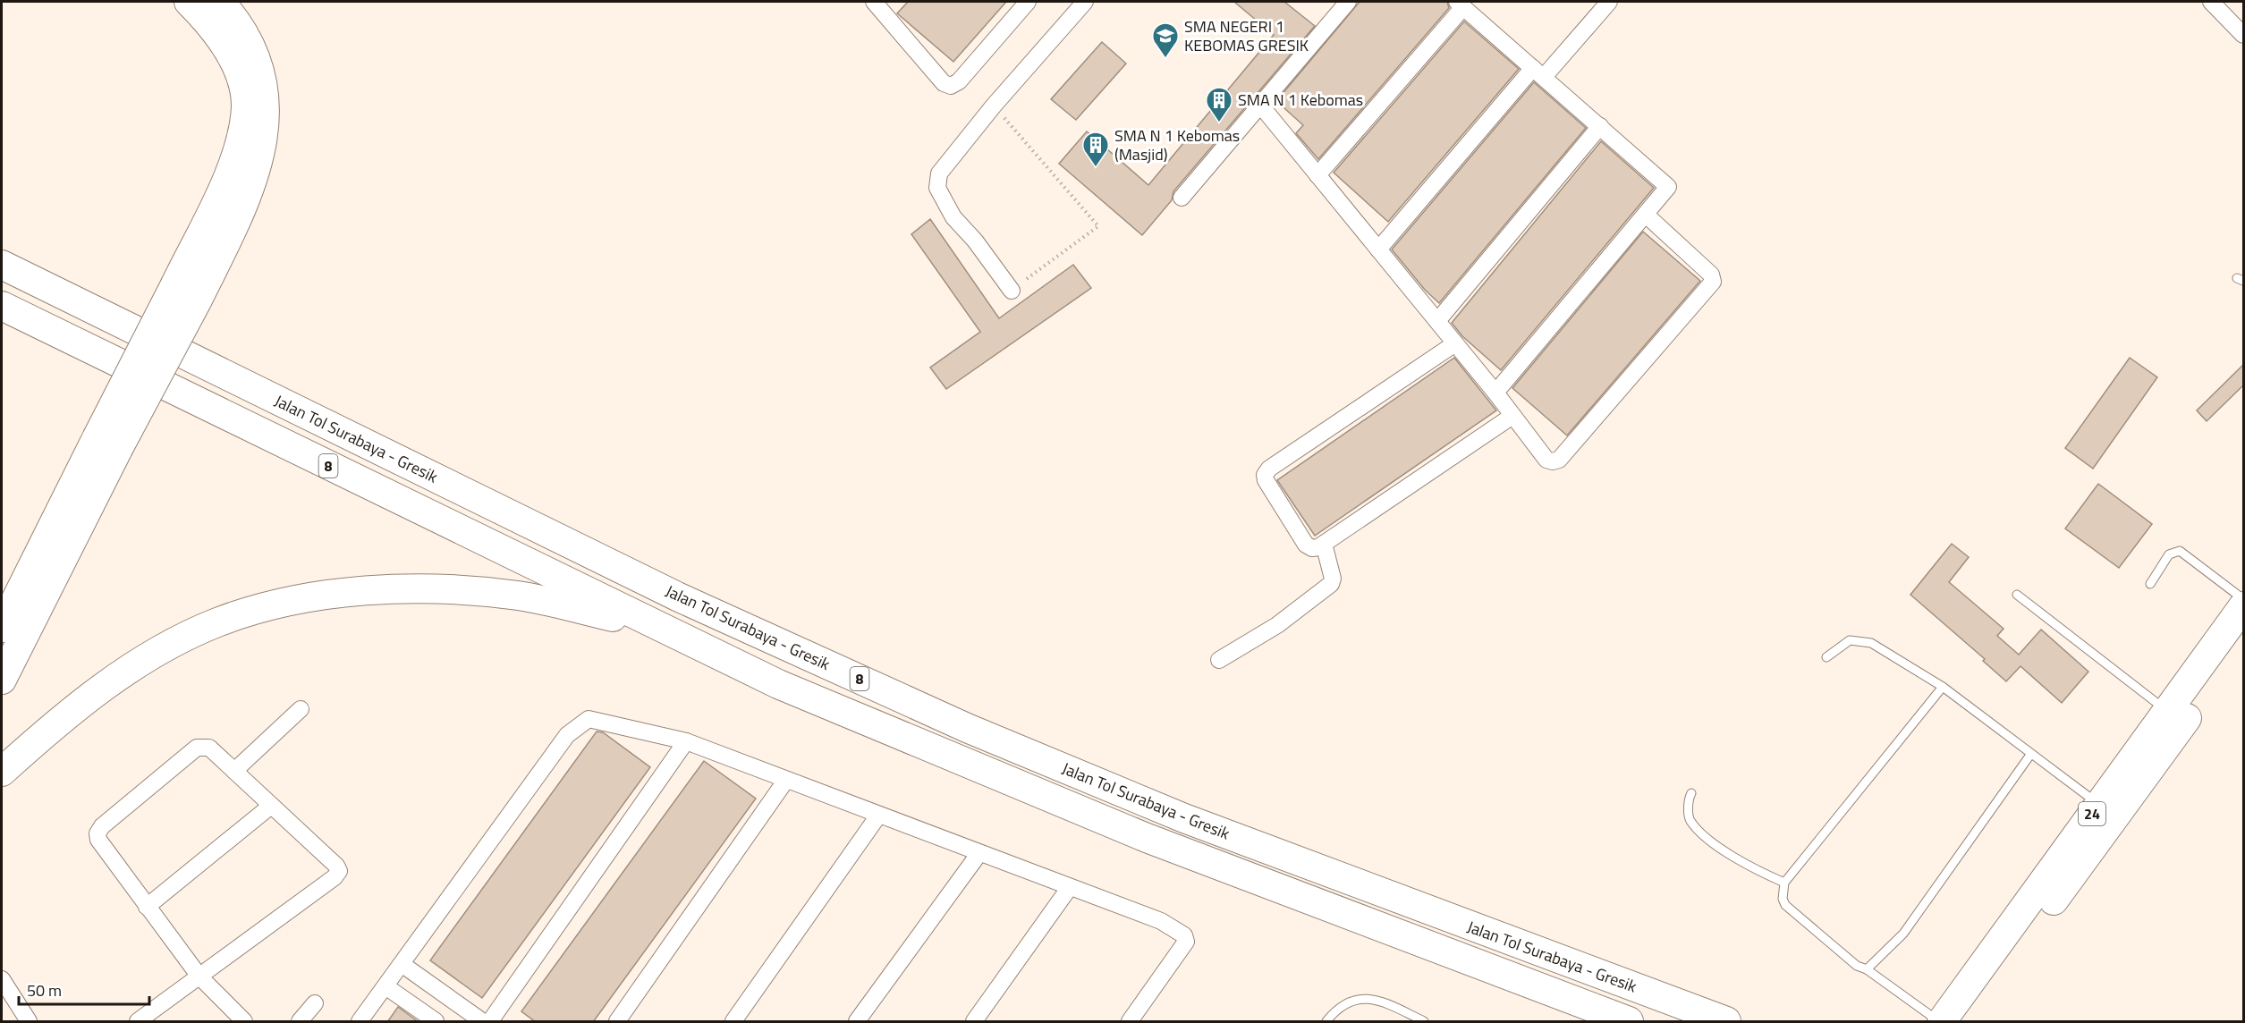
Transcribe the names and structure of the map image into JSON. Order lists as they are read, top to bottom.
{
  "streets": {
    "highway": ["Jalan Tol Surabaya - Gresik", "8", "24"]
  },
  "places": {
    "school or university": ["SMA NEGERI 1 KEBOMAS GRESIK"],
    "building": ["SMA N 1 Kebomas", "SMA N 1 Kebomas (Masjid)"]
  },
  "scale_bar": "50 m"
}
